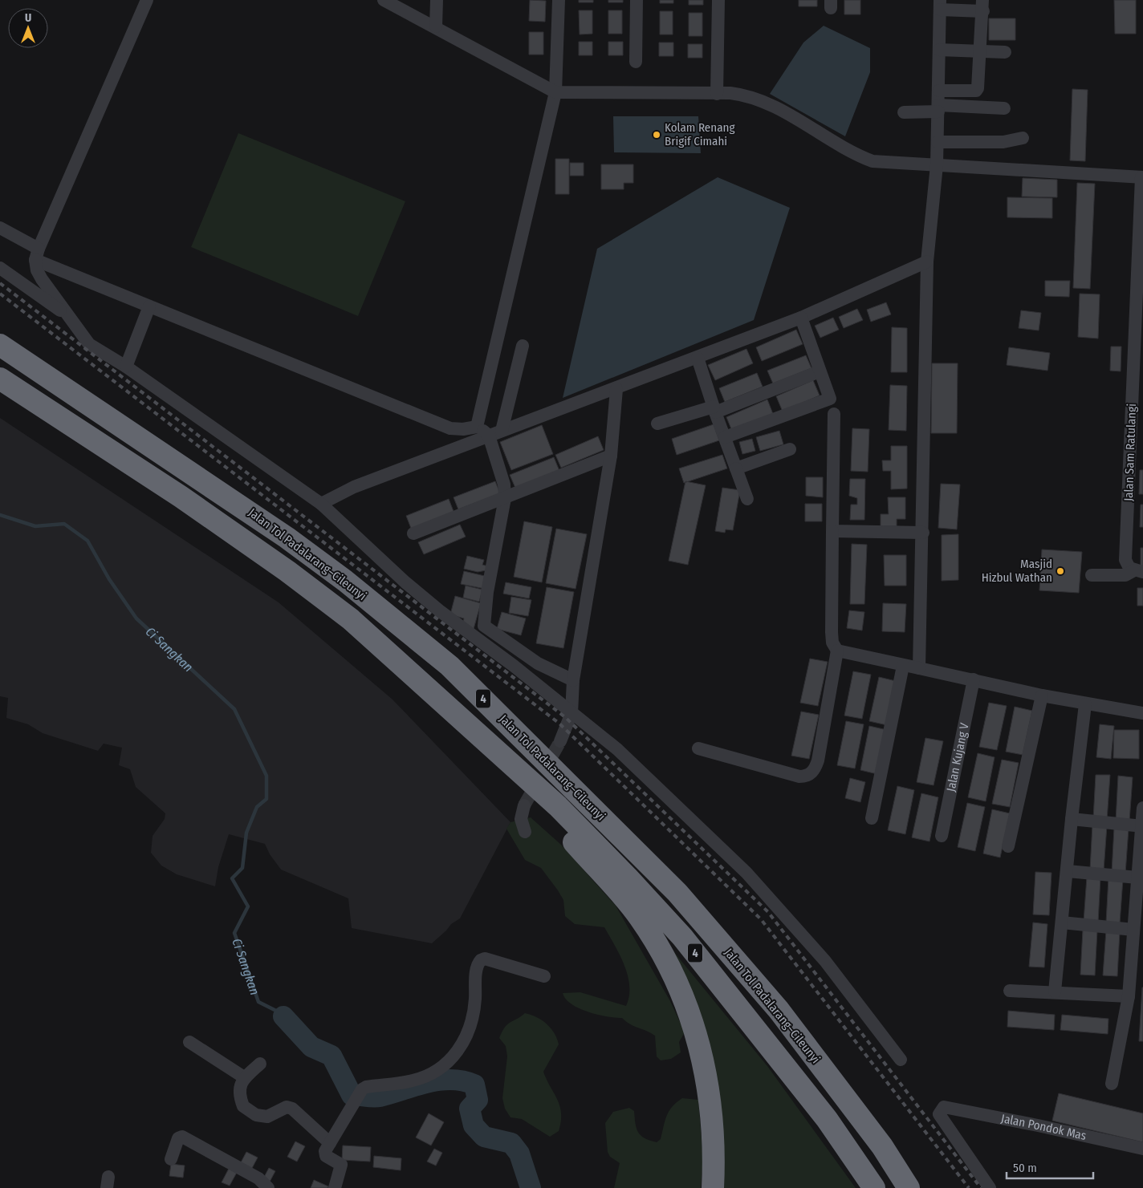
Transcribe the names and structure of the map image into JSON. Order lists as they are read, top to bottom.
{
  "streets": {
    "highway": ["Jalan Tol Padalarang–Cileunyi", "4"],
    "street": ["Jalan Sam Ratulangi", "Jalan Kujang V", "Jalan Pondok Mas"]
  },
  "water": ["Ci Sangkan"],
  "places": ["Kolam Renang Brigif Cimahi", "Masjid Hizbul Wathan"],
  "scale_bar": "50 m",
  "north": "top"
}
